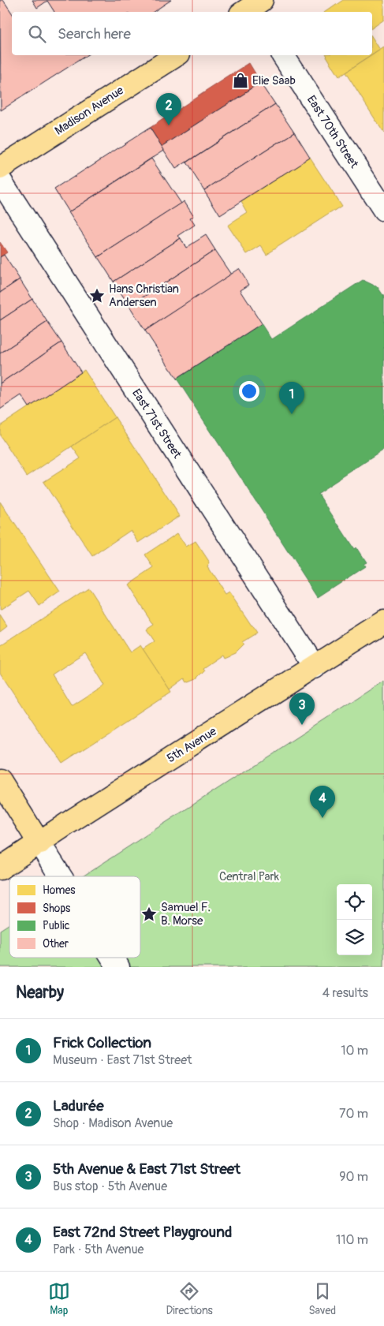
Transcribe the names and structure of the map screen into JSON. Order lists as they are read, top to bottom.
{
  "streets": {
    "main road": ["Madison Avenue", "5th Avenue"],
    "street": ["East 70th Street", "East 71st Street"]
  },
  "crossings": [
    ["East 71st Street", "5th Avenue"]
  ],
  "parks": ["Central Park"],
  "places": {
    "shop": ["Elie Saab"],
    "place": ["Hans Christian Andersen", "Samuel F. B. Morse"]
  },
  "legend": [
    "Homes",
    "Shops",
    "Public",
    "Other"
  ],
  "page": {
    "search": "Search here",
    "pins": [
      "2",
      "1",
      "3",
      "4"
    ],
    "heading": ["Nearby", "4 results"],
    "list": [
      {
        "mark": "1",
        "name": "Frick Collection",
        "note": "Museum · East 71st Street",
        "value": "10 m"
      },
      {
        "mark": "2",
        "name": "Ladurée",
        "note": "Shop · Madison Avenue",
        "value": "70 m"
      },
      {
        "mark": "3",
        "name": "5th Avenue & East 71st Street",
        "note": "Bus stop · 5th Avenue",
        "value": "90 m"
      },
      {
        "mark": "4",
        "name": "East 72nd Street Playground",
        "note": "Park · 5th Avenue",
        "value": "110 m"
      }
    ],
    "nav": ["Map", "Directions", "Saved"]
  }
}
